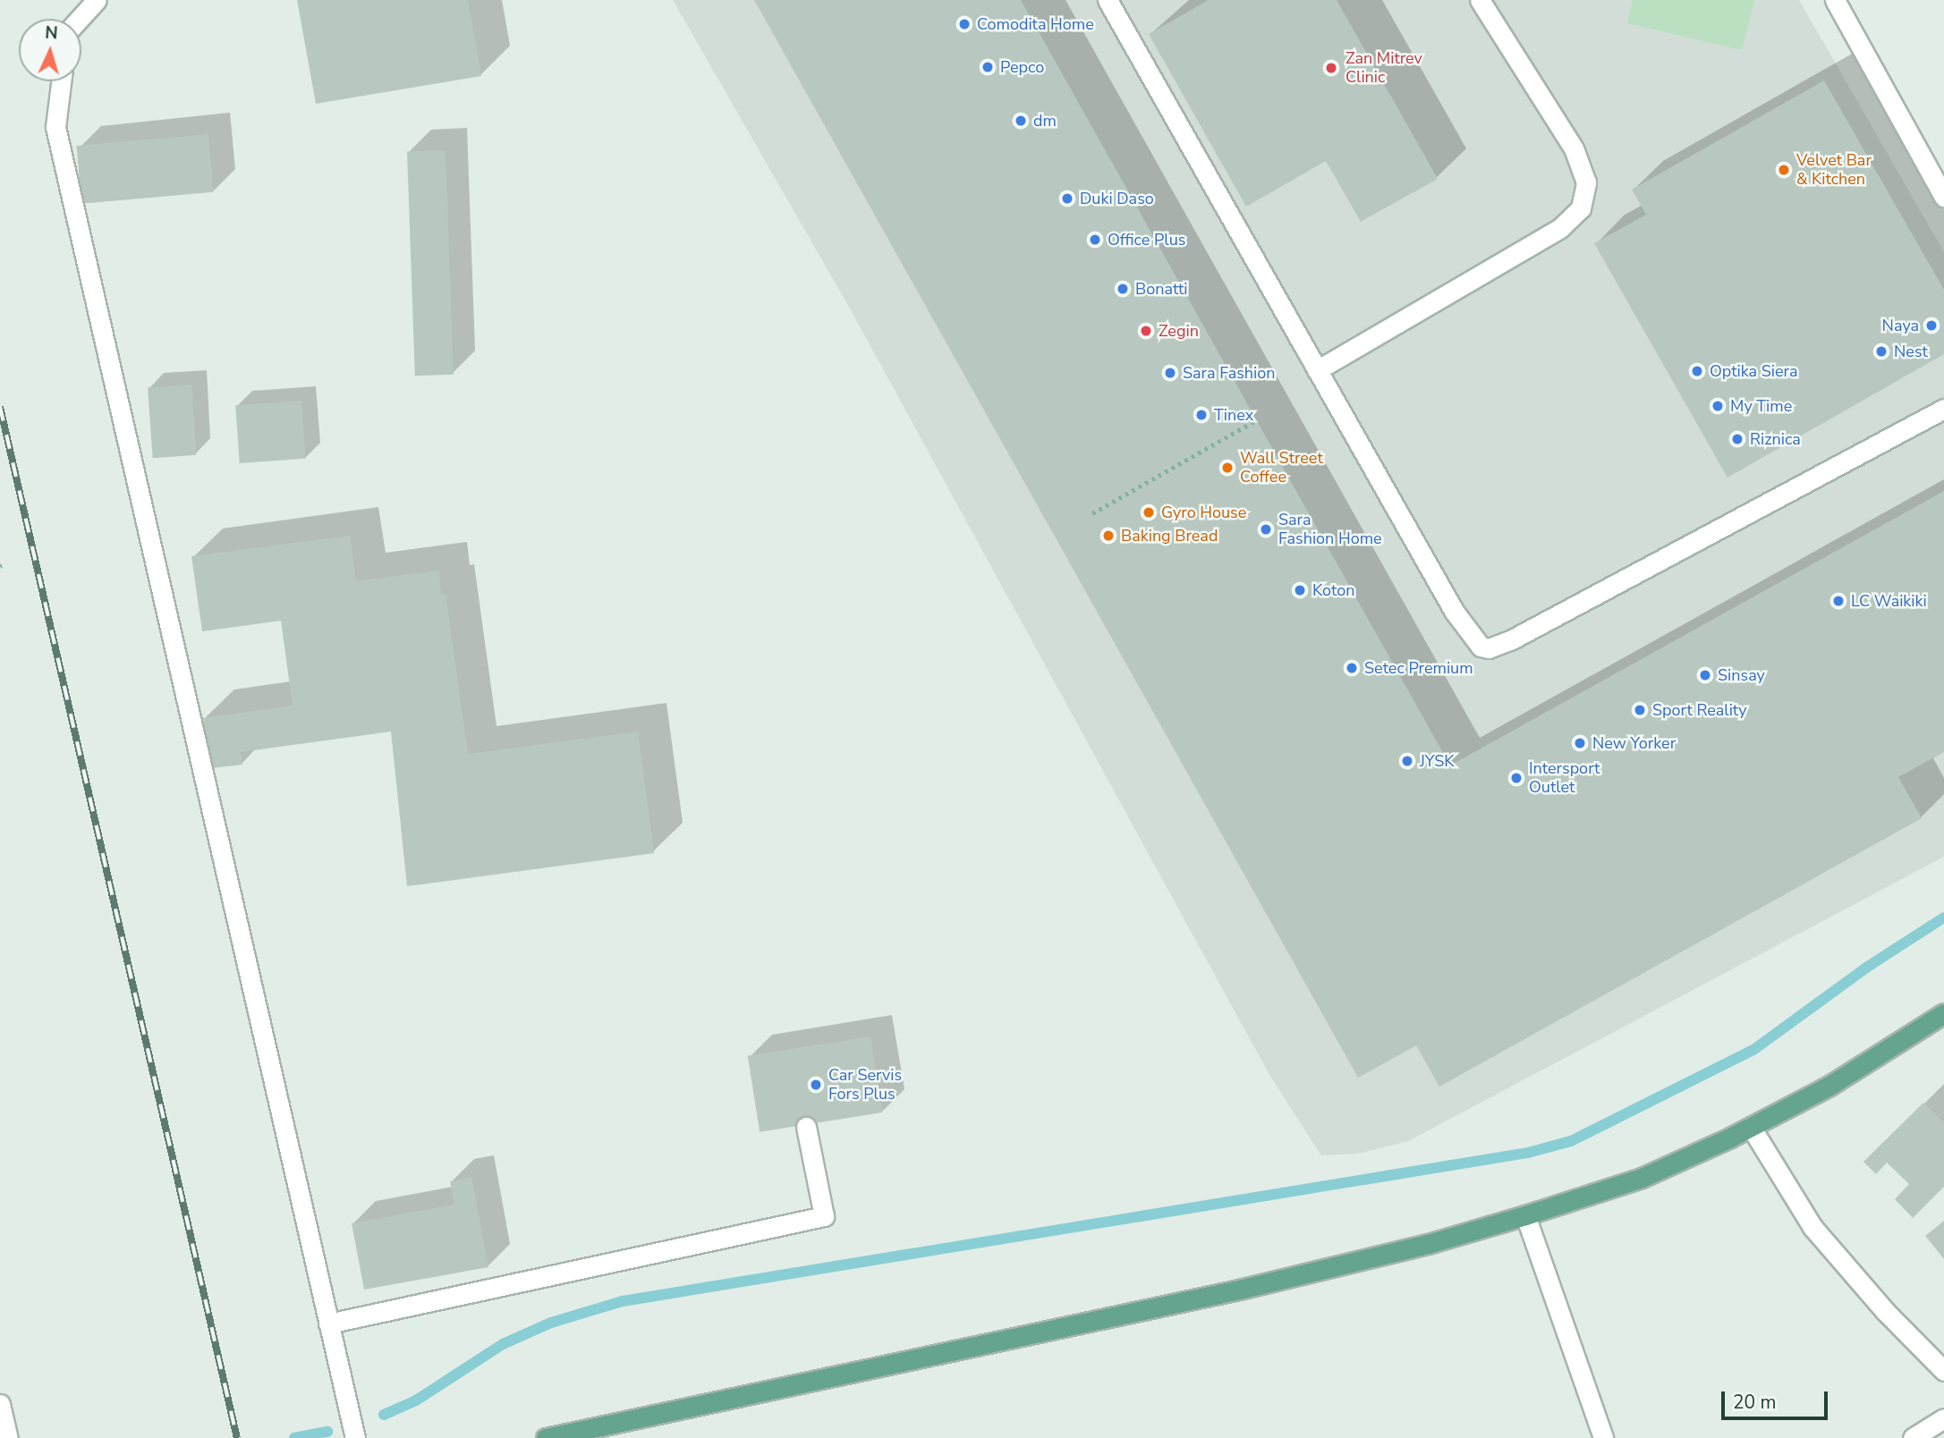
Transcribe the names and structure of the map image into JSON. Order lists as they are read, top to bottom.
{
  "places": [
    "Comodita Home",
    "Pepco",
    "Zan Mitrev Clinic",
    "dm",
    "Velvet Bar & Kitchen",
    "Duki Daso",
    "Office Plus",
    "Bonatti",
    "Naya",
    "Zegin",
    "Nest",
    "Optika Siera",
    "Sara Fashion",
    "My Time",
    "Tinex",
    "Riznica",
    "Wall Street Coffee",
    "Gyro House",
    "Sara Fashion Home",
    "Baking Bread",
    "Koton",
    "LC Waikiki",
    "Setec Premium",
    "Sinsay",
    "Sport Reality",
    "New Yorker",
    "JYSK",
    "Intersport Outlet",
    "Car Servis Fors Plus"
  ],
  "scale_bar": "20 m",
  "north": "top"
}
